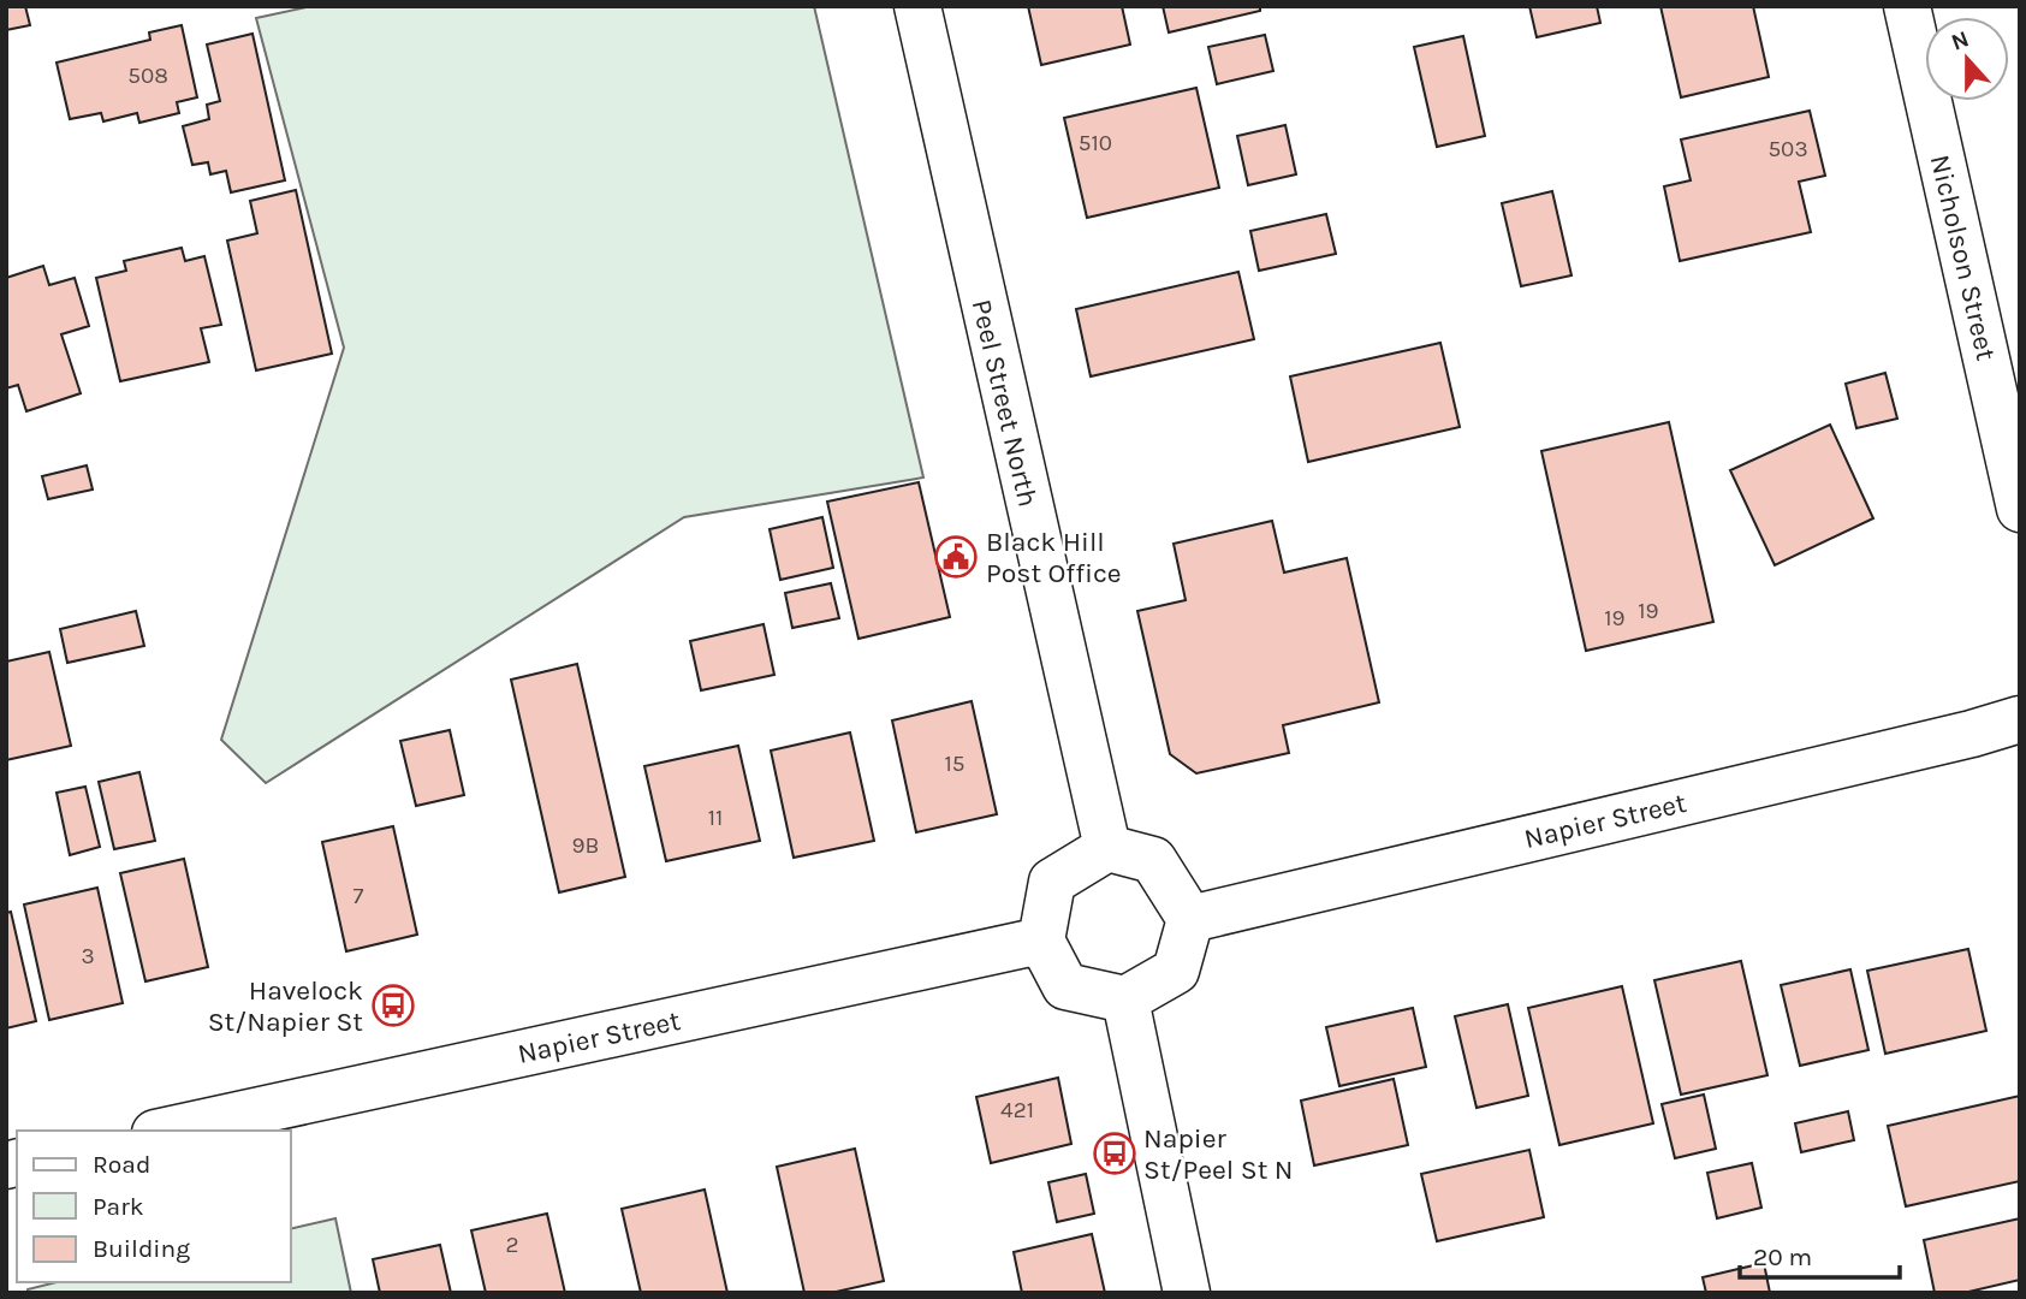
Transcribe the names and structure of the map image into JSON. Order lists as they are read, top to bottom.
{
  "streets": {
    "street": ["Nicholson Street", "Peel Street North", "Napier Street"]
  },
  "crossings": [
    ["Peel Street North", "Napier Street"]
  ],
  "places": {
    "public building": ["Black Hill Post Office"],
    "bus stop": ["Havelock St/Napier St", "Napier St/Peel St N"]
  },
  "house_numbers": [
    "508",
    "510",
    "503",
    "19",
    "19",
    "15",
    "11",
    "9B",
    "7",
    "3",
    "421",
    "2"
  ],
  "legend": ["Road", "Park", "Building"],
  "scale_bar": "20 m",
  "north": "top"
}
